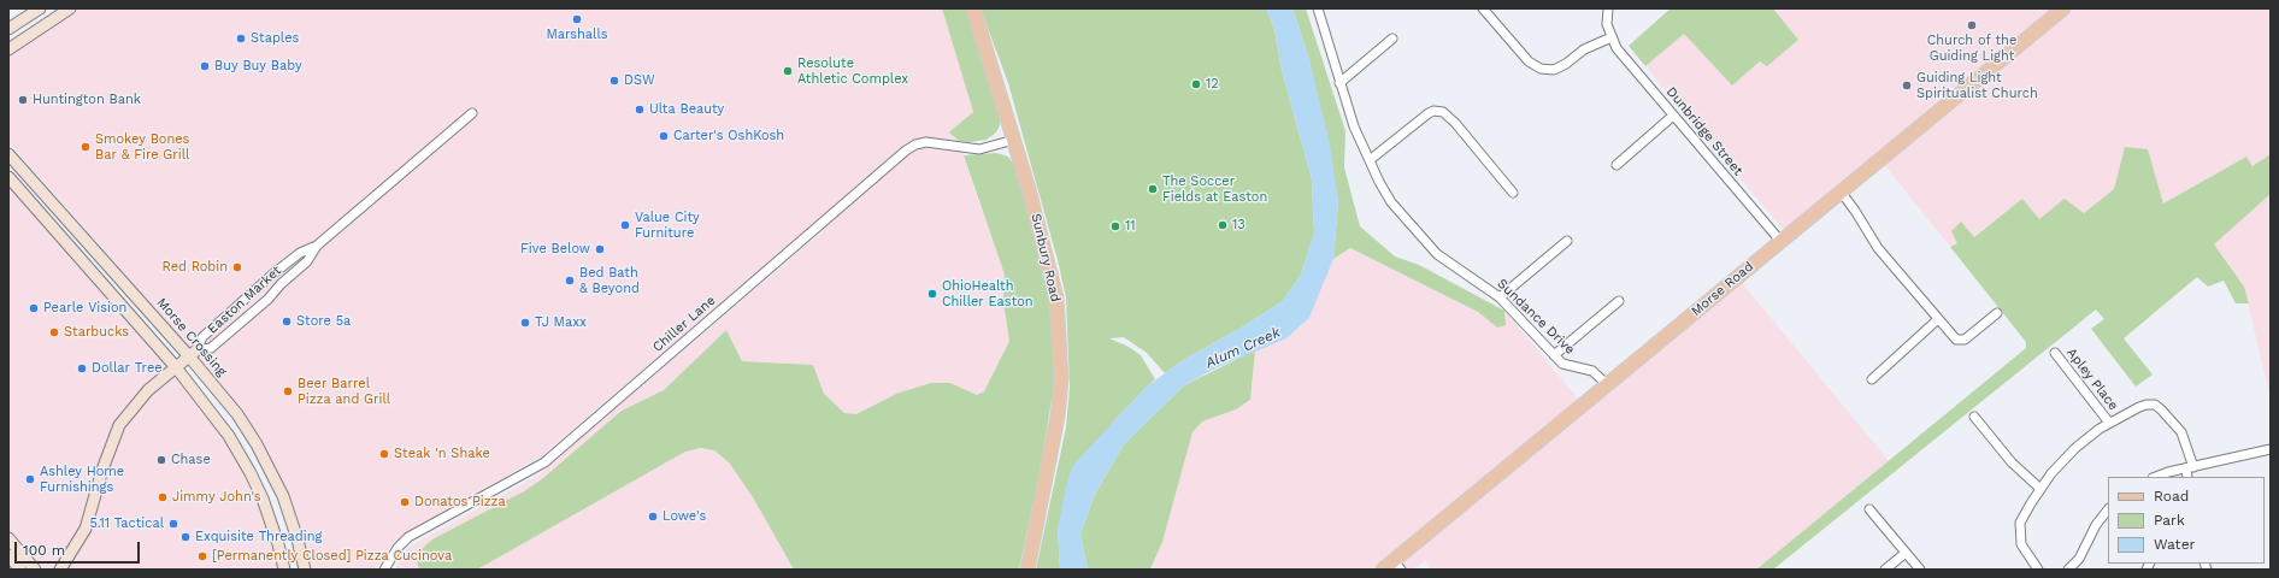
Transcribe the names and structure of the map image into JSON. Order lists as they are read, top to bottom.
{
  "streets": {
    "main road": ["Sunbury Road", "Morse Road", "Morse Crossing"],
    "street": [
      "Dunbridge Street",
      "Easton Market",
      "Sundance Drive",
      "Chiller Lane",
      "Apley Place"
    ]
  },
  "crossings": [
    ["Dunbridge Street", "Morse Road"],
    ["Sunbury Road", "Chiller Lane"],
    ["Morse Road", "Sundance Drive"],
    ["Easton Market", "Morse Crossing"]
  ],
  "water": ["Alum Creek"],
  "places": [
    "Marshalls",
    "Church of the Guiding Light",
    "Staples",
    "Buy Buy Baby",
    "Resolute Athletic Complex",
    "DSW",
    "12",
    "Guiding Light Spiritualist Church",
    "Huntington Bank",
    "Ulta Beauty",
    "Carter's OshKosh",
    "Smokey Bones Bar & Fire Grill",
    "The Soccer Fields at Easton",
    "Value City Furniture",
    "13",
    "11",
    "Five Below",
    "Red Robin",
    "Bed Bath & Beyond",
    "OhioHealth Chiller Easton",
    "Pearle Vision",
    "Store 5a",
    "TJ Maxx",
    "Starbucks",
    "Dollar Tree",
    "Beer Barrel Pizza and Grill",
    "Steak 'n Shake",
    "Chase",
    "Ashley Home Furnishings",
    "Jimmy John's",
    "Donatos Pizza",
    "Lowe's",
    "5.11 Tactical",
    "Exquisite Threading",
    "[Permanently Closed] Pizza Cucinova"
  ],
  "legend": ["Road", "Park", "Water"],
  "scale_bar": "100 m"
}
